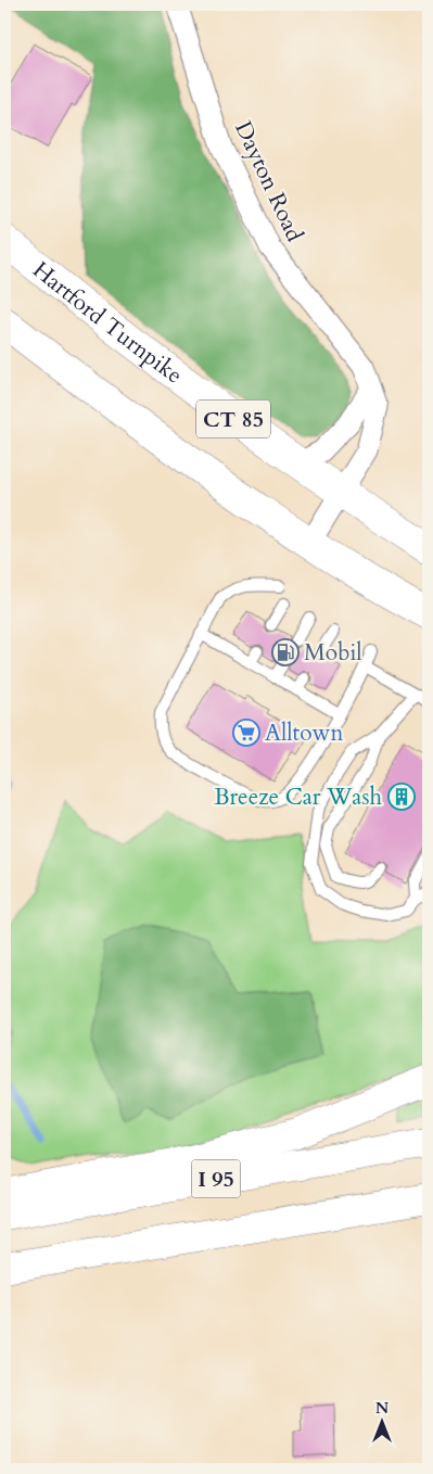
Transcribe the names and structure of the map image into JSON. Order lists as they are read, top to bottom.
{
  "streets": {
    "highway": ["Hartford Turnpike", "CT 85", "I 95"],
    "street": ["Dayton Road"]
  },
  "crossings": [
    ["Dayton Road", "Hartford Turnpike"],
    ["Dayton Road", "CT 85"]
  ],
  "places": {
    "fuel station": ["Mobil"],
    "supermarket": ["Alltown"],
    "building": ["Breeze Car Wash"]
  },
  "north": "top"
}
